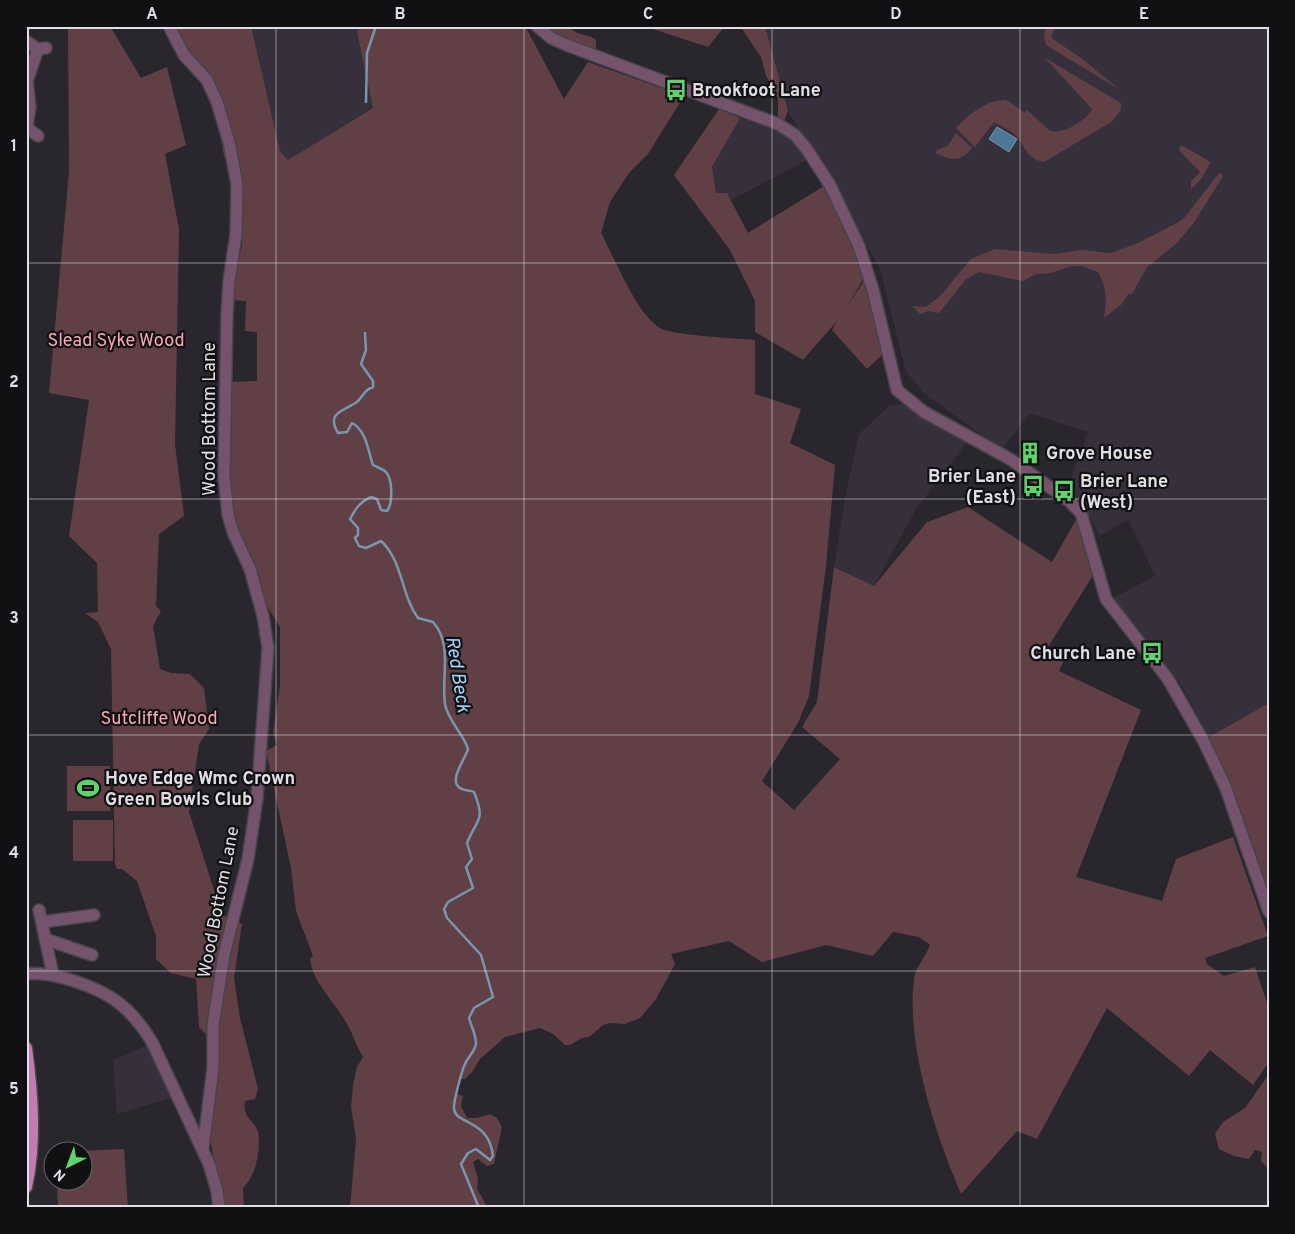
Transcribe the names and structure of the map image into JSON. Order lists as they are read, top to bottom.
{
  "streets": {
    "street": ["Wood Bottom Lane"]
  },
  "water": ["Red Beck"],
  "parks": ["Slead Syke Wood", "Sutcliffe Wood"],
  "places": {
    "bus stop": [
      "Brookfoot Lane",
      "Brier Lane (East)",
      "Brier Lane (West)",
      "Church Lane"
    ],
    "building": ["Grove House"],
    "sports": ["Hove Edge Wmc Crown Green Bowls Club"]
  },
  "north": "bottom left",
  "grid": {
    "columns": [
      "A",
      "B",
      "C",
      "D",
      "E"
    ],
    "rows": [
      "1",
      "2",
      "3",
      "4",
      "5"
    ]
  }
}
